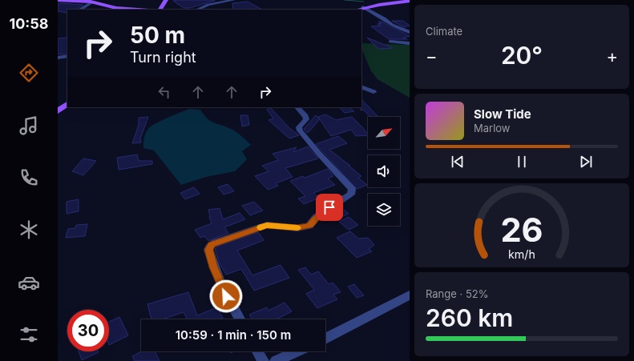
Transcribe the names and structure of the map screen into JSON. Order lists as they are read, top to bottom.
{
  "north": "top right",
  "page": {
    "tabs": "10:58",
    "tile": [
      "Climate",
      ["Range · 52%", "260 km"]
    ],
    "turn": ["50 m", "Turn right"],
    "heat": ["−", "20°", "+"],
    "song": ["Slow Tide", "Marlow"],
    "limit": "30",
    "trip": "10:59 · 1 min · 150 m",
    "gauge": ["26", "km/h"]
  }
}
